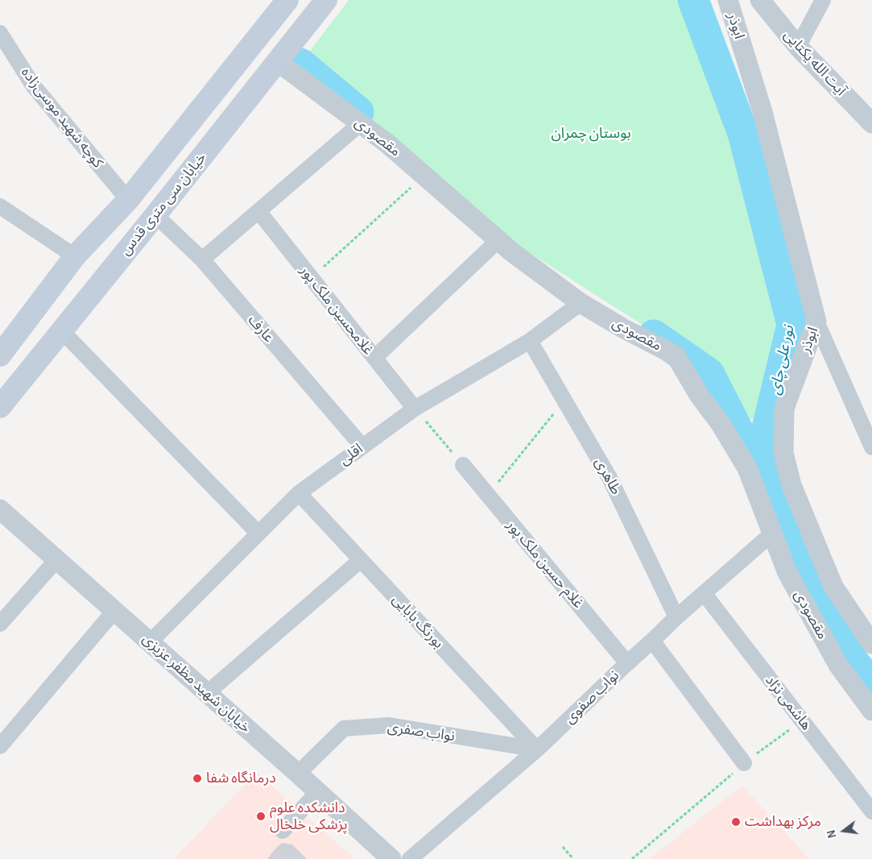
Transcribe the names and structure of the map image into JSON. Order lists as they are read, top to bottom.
{
  "streets": {
    "main road": ["خیابان سی متری قدس"],
    "street": [
      "ابوذر",
      "آیت الله یکتایی",
      "کوچه شهید موسی‌زاده",
      "مقصودی",
      "غلامحسین ملک پور",
      "عارف",
      "اقلی",
      "طاهری",
      "غلام حسین ملک پور",
      "بورنگ بابایی",
      "خیابان شهید مظفر عزیزی",
      "نواب صفوی",
      "هاشمی نژاد",
      "نواب صفری"
    ]
  },
  "crossings": [
    ["کوچه شهید موسی‌زاده", "خیابان سی متری قدس"],
    ["مقصودی", "خیابان سی متری قدس"],
    ["مقصودی", "اقلی"],
    ["مقصودی", "نواب صفوی"],
    ["خیابان سی متری قدس", "عارف"],
    ["غلامحسین ملک پور", "اقلی"],
    ["عارف", "اقلی"],
    ["اقلی", "طاهری"],
    ["اقلی", "بورنگ بابایی"],
    ["اقلی", "خیابان شهید مظفر عزیزی"],
    ["طاهری", "نواب صفوی"],
    ["غلام حسین ملک پور", "نواب صفوی"],
    ["بورنگ بابایی", "نواب صفوی"],
    ["بورنگ بابایی", "نواب صفری"],
    ["خیابان شهید مظفر عزیزی", "نواب صفری"],
    ["نواب صفوی", "هاشمی نژاد"],
    ["نواب صفوی", "نواب صفری"]
  ],
  "water": ["نور علی چای"],
  "parks": ["بوستان چمران"],
  "places": ["درمانگاه شفا", "دانشکده علوم پزشکی خلخال", "مرکز بهداشت"],
  "north": "left"
}
